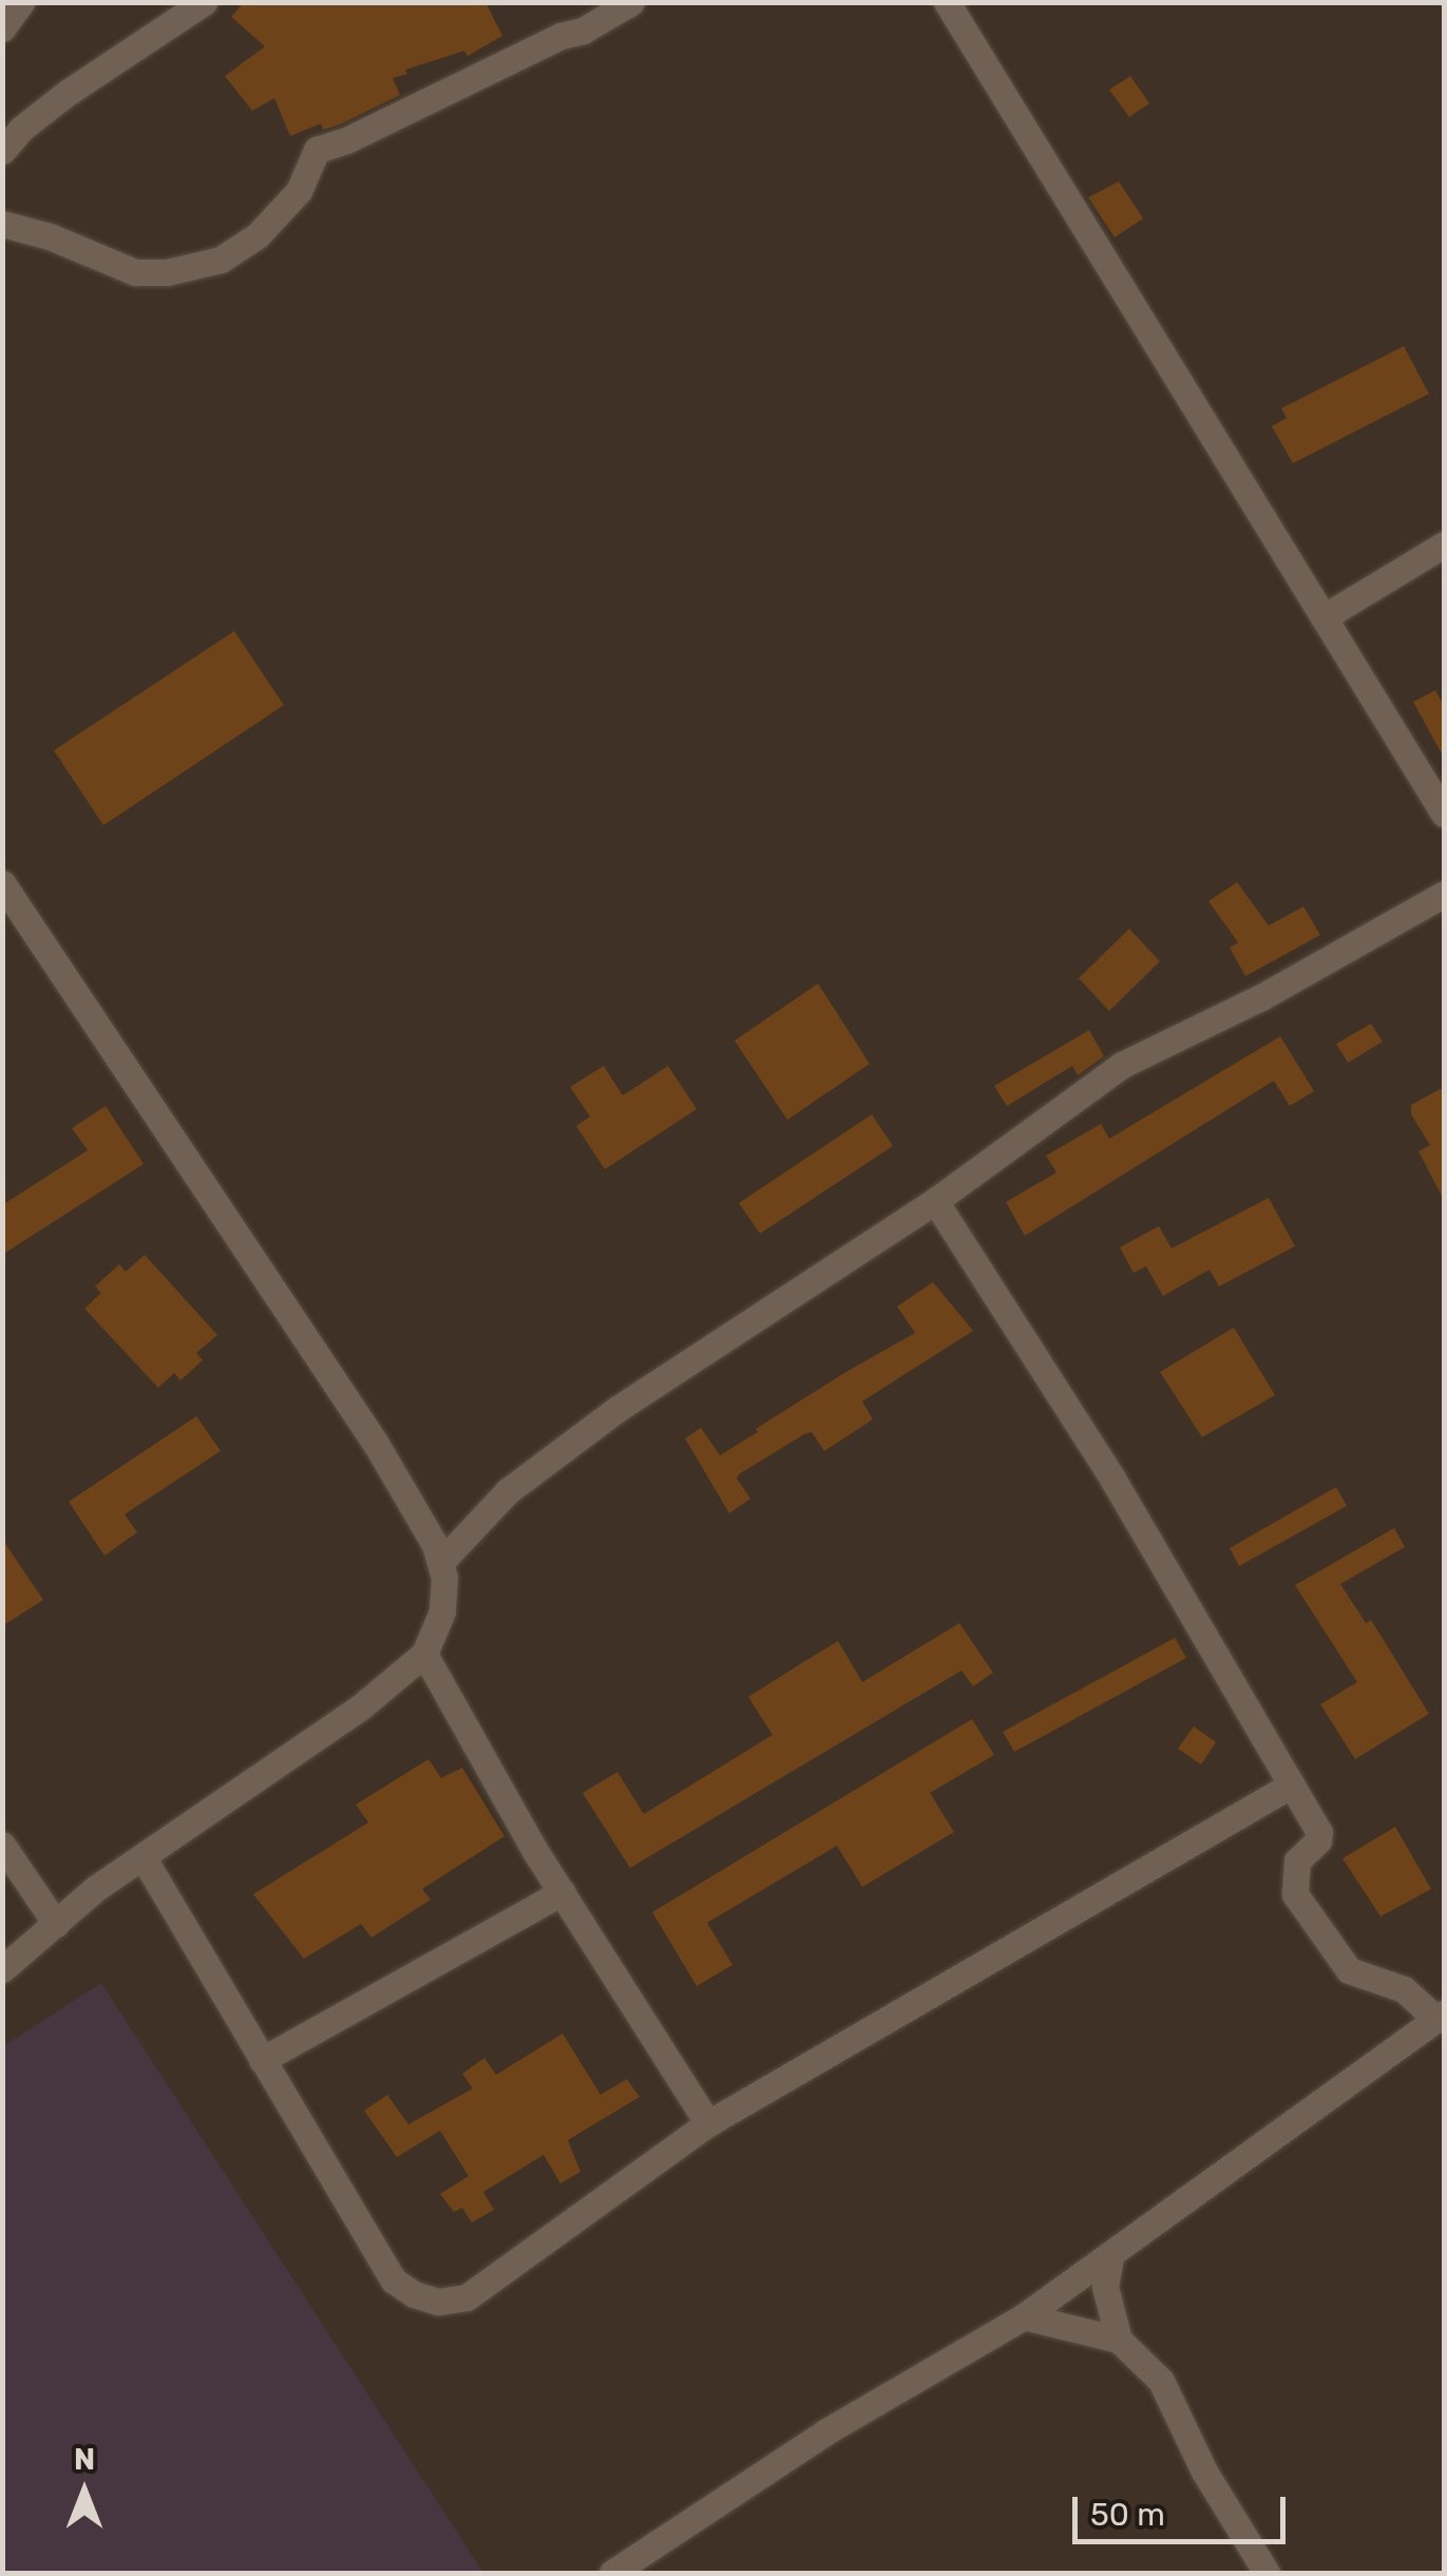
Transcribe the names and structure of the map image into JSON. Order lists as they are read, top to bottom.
{
  "scale_bar": "50 m",
  "north": "top"
}
